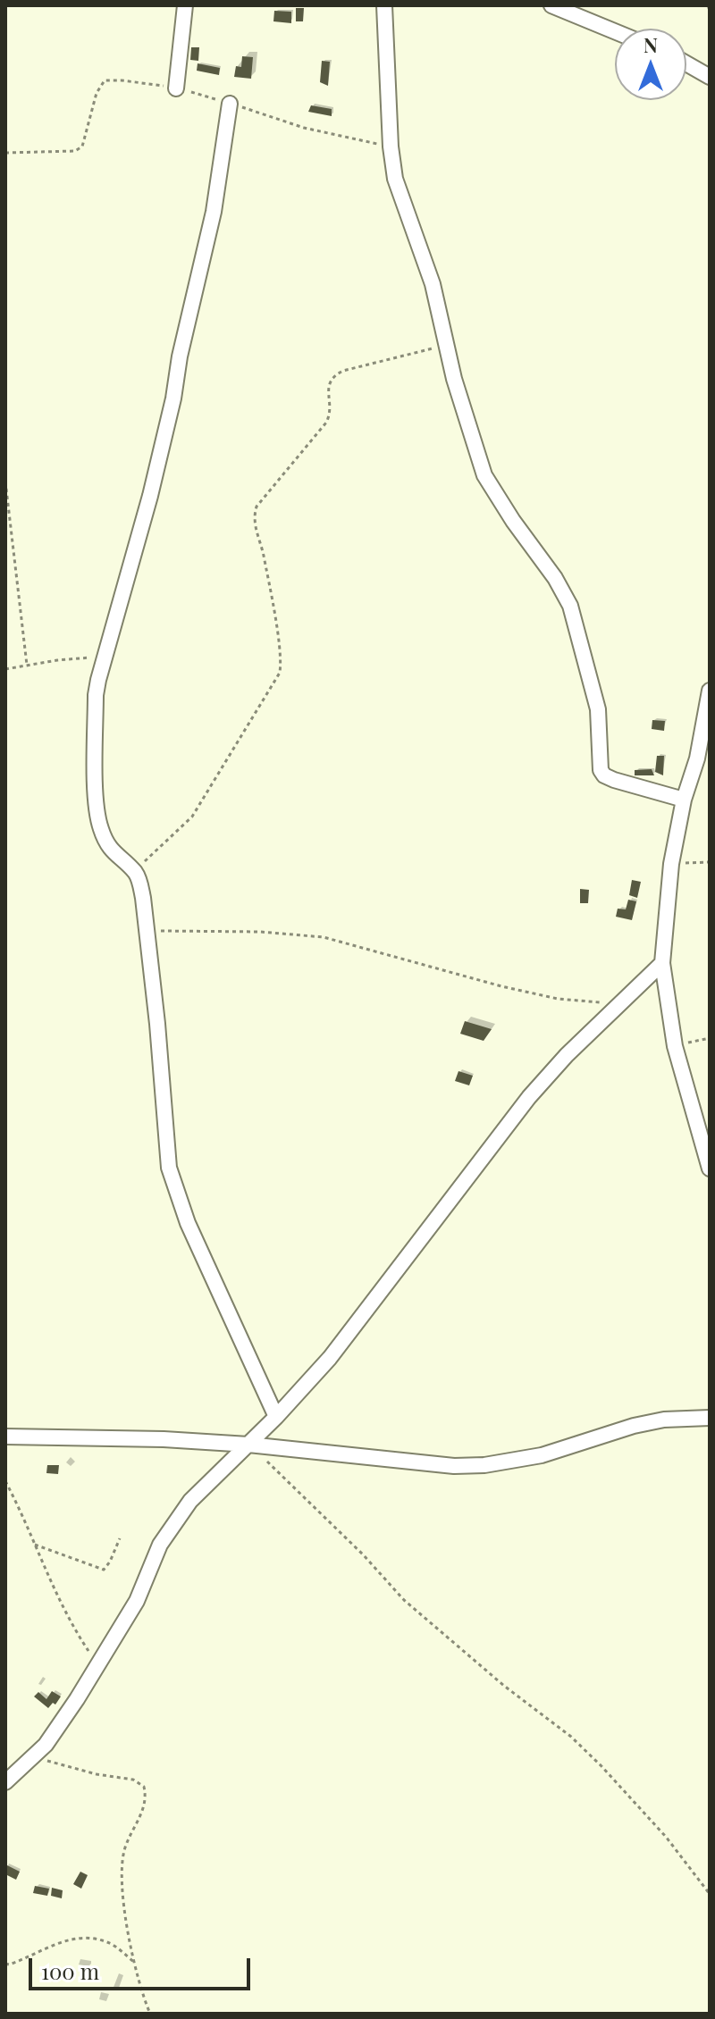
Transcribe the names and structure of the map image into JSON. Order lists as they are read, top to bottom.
{
  "scale_bar": "100 m",
  "north": "top"
}
